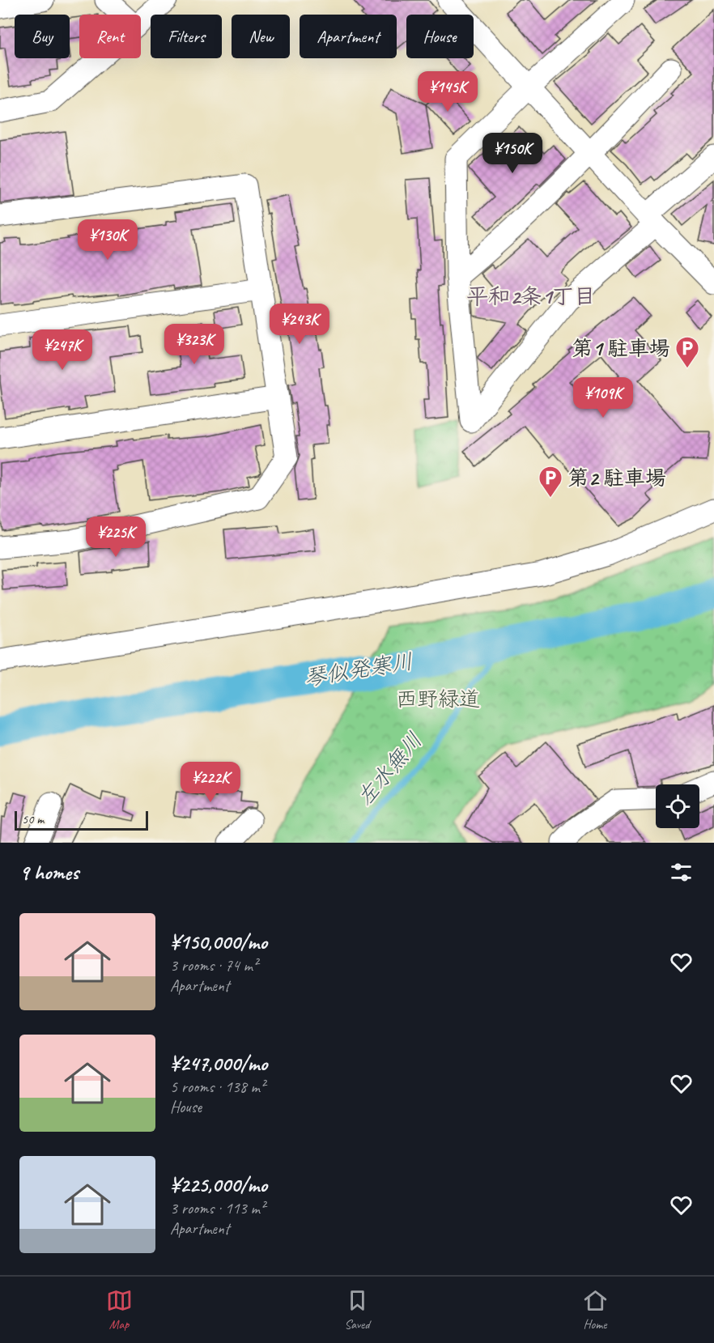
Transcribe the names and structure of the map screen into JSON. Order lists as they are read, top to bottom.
{
  "districts": ["平和2条1丁目"],
  "water": ["琴似発寒川", "左水無川"],
  "parks": ["西野緑道"],
  "places": {
    "parking": ["第1 駐車場", "第2 駐車場"]
  },
  "scale_bar": "50 m",
  "page": {
    "chip": [
      "Buy",
      "Rent",
      "Filters",
      "New",
      "Apartment",
      "House"
    ],
    "price": [
      "¥145K",
      "¥150K",
      "¥130K",
      "¥243K",
      "¥323K",
      "¥247K",
      "¥109K",
      "¥225K",
      "¥222K"
    ],
    "scale": "50 m",
    "heading": "9 homes",
    "list": [
      {
        "name": "¥150,000/mo",
        "note": "3 rooms · 74 m² · Apartment"
      },
      {
        "name": "¥247,000/mo",
        "note": "5 rooms · 138 m² · House"
      },
      {
        "name": "¥225,000/mo",
        "note": "3 rooms · 113 m² · Apartment"
      }
    ],
    "tabs": ["Map", "Saved", "Home"]
  }
}
